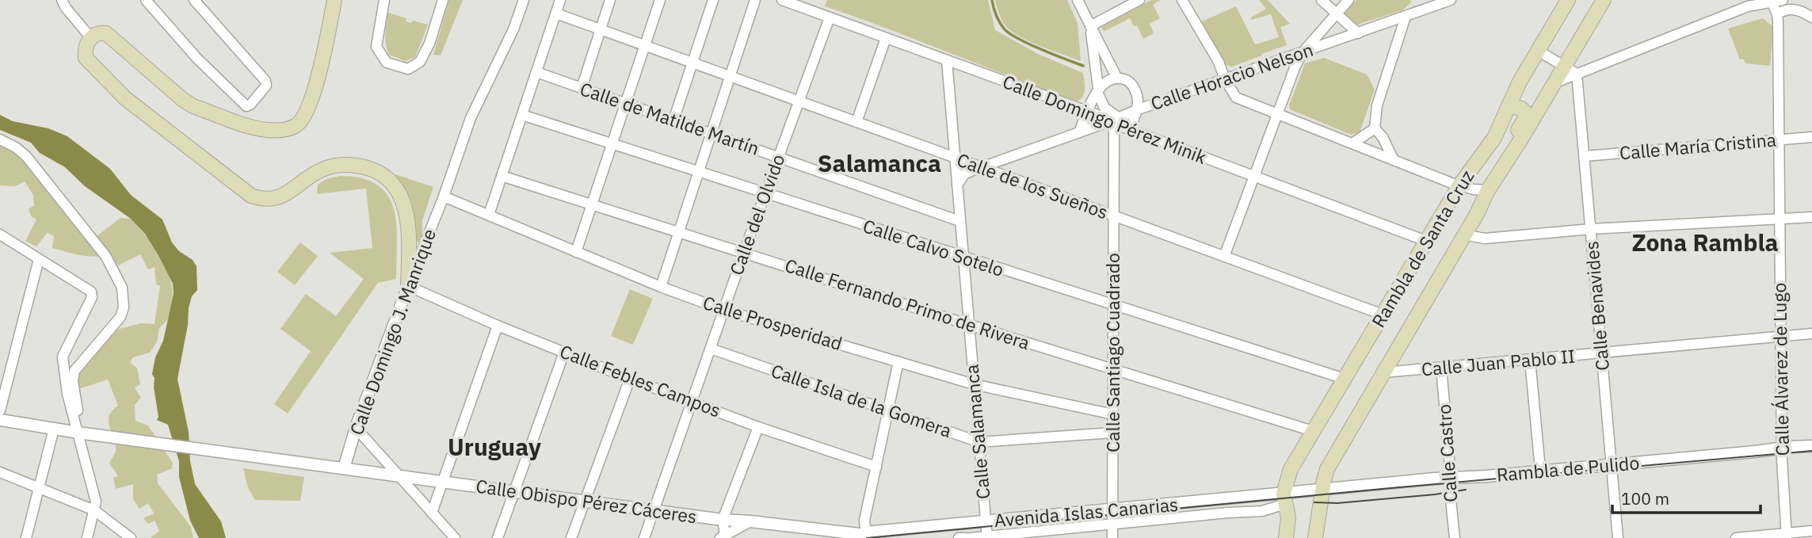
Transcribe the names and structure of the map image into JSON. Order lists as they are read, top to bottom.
{
  "streets": {
    "main road": ["Rambla de Santa Cruz"],
    "street": [
      "Calle Horacio Nelson",
      "Calle de Matilde Martín",
      "Calle Domingo Pérez Minik",
      "Calle María Cristina",
      "Calle de los Sueños",
      "Calle del Olvido",
      "Calle Calvo Sotelo",
      "Calle Fernando Primo de Rivera",
      "Calle Benavides",
      "Calle Prosperidad",
      "Calle Domingo J. Manrique",
      "Calle Santiago Cuadrado",
      "Calle Juan Pablo II",
      "Calle Álvarez de Lugo",
      "Calle Febles Campos",
      "Calle Isla de la Gomera",
      "Calle Salamanca",
      "Calle Castro",
      "Rambla de Pulido",
      "Calle Obispo Pérez Cáceres",
      "Avenida Islas Canarias"
    ]
  },
  "crossings": [
    ["Calle Horacio Nelson", "Calle Domingo Pérez Minik"],
    ["Calle Horacio Nelson", "Calle de los Sueños"],
    ["Calle Horacio Nelson", "Calle Santiago Cuadrado"],
    ["Calle Horacio Nelson", "Calle Salamanca"],
    ["Calle de Matilde Martín", "Calle del Olvido"],
    ["Calle de Matilde Martín", "Calle Salamanca"],
    ["Calle Domingo Pérez Minik", "Calle del Olvido"],
    ["Calle Domingo Pérez Minik", "Rambla de Santa Cruz"],
    ["Calle Domingo Pérez Minik", "Calle Santiago Cuadrado"],
    ["Calle Domingo Pérez Minik", "Calle Salamanca"],
    ["Calle María Cristina", "Calle Benavides"],
    ["Calle María Cristina", "Calle Álvarez de Lugo"],
    ["Calle de los Sueños", "Calle del Olvido"],
    ["Calle de los Sueños", "Rambla de Santa Cruz"],
    ["Calle de los Sueños", "Calle Santiago Cuadrado"],
    ["Calle de los Sueños", "Calle Salamanca"],
    ["Calle del Olvido", "Calle Calvo Sotelo"],
    ["Calle del Olvido", "Calle Fernando Primo de Rivera"],
    ["Calle del Olvido", "Calle Prosperidad"],
    ["Calle del Olvido", "Calle Febles Campos"],
    ["Calle del Olvido", "Calle Isla de la Gomera"],
    ["Calle del Olvido", "Calle Obispo Pérez Cáceres"],
    ["Calle Calvo Sotelo", "Rambla de Santa Cruz"],
    ["Calle Calvo Sotelo", "Calle Santiago Cuadrado"],
    ["Calle Calvo Sotelo", "Calle Salamanca"],
    ["Rambla de Santa Cruz", "Calle Fernando Primo de Rivera"],
    ["Rambla de Santa Cruz", "Calle Benavides"],
    ["Rambla de Santa Cruz", "Calle Juan Pablo II"],
    ["Rambla de Santa Cruz", "Rambla de Pulido"],
    ["Rambla de Santa Cruz", "Avenida Islas Canarias"],
    ["Calle Fernando Primo de Rivera", "Calle Santiago Cuadrado"],
    ["Calle Fernando Primo de Rivera", "Calle Salamanca"],
    ["Calle Benavides", "Calle Juan Pablo II"],
    ["Calle Benavides", "Rambla de Pulido"],
    ["Calle Prosperidad", "Calle Domingo J. Manrique"],
    ["Calle Prosperidad", "Calle Santiago Cuadrado"],
    ["Calle Prosperidad", "Calle Salamanca"],
    ["Calle Domingo J. Manrique", "Calle Febles Campos"],
    ["Calle Domingo J. Manrique", "Calle Obispo Pérez Cáceres"],
    ["Calle Santiago Cuadrado", "Calle Isla de la Gomera"],
    ["Calle Santiago Cuadrado", "Avenida Islas Canarias"],
    ["Calle Juan Pablo II", "Calle Álvarez de Lugo"],
    ["Calle Juan Pablo II", "Calle Castro"],
    ["Calle Álvarez de Lugo", "Rambla de Pulido"],
    ["Calle Isla de la Gomera", "Calle Salamanca"],
    ["Calle Salamanca", "Avenida Islas Canarias"],
    ["Calle Castro", "Rambla de Pulido"],
    ["Rambla de Pulido", "Avenida Islas Canarias"],
    ["Calle Obispo Pérez Cáceres", "Avenida Islas Canarias"]
  ],
  "districts": ["Salamanca", "Zona Rambla", "Uruguay"],
  "scale_bar": "100 m"
}
